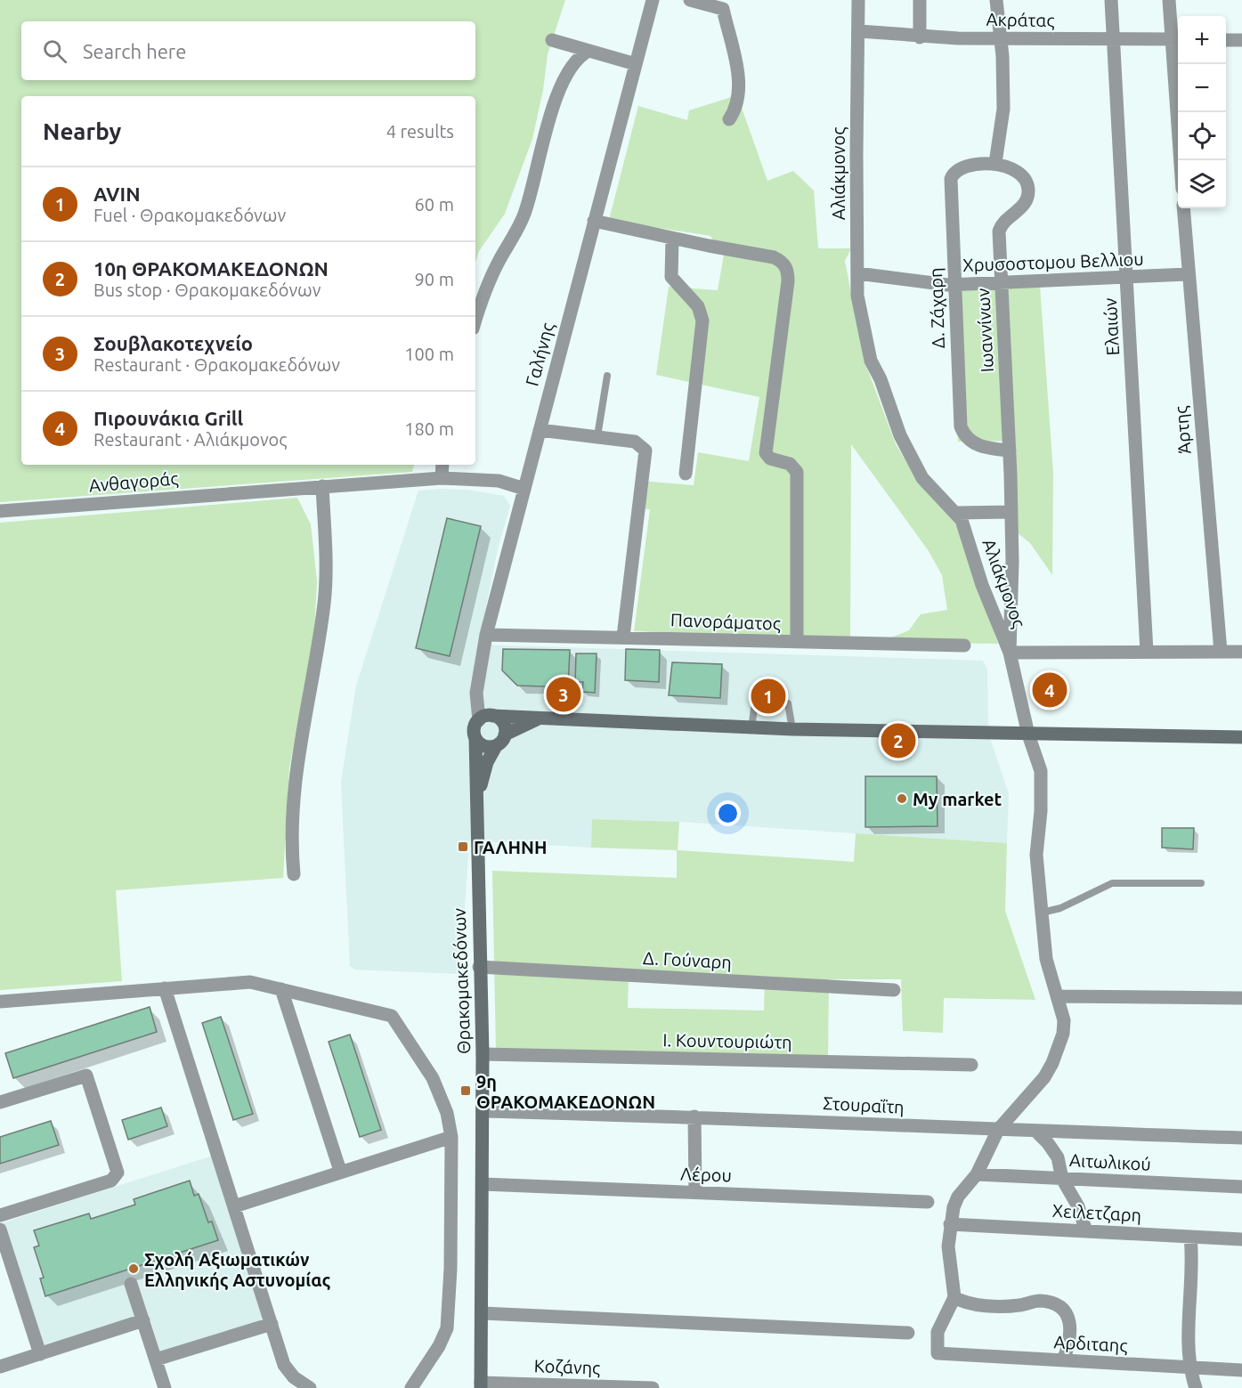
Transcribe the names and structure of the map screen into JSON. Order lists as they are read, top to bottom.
{
  "streets": {
    "main road": ["Θρακομακεδόνων"],
    "street": [
      "Ακράτας",
      "Αλιάκμονος",
      "Χρυσοστομου Βελλιου",
      "Δ. Ζάχαρη",
      "Ελαιών",
      "Ιωαννίνων",
      "Γαλήνης",
      "Άρτης",
      "Ανθαγοράς",
      "Πανοράματος",
      "Δ. Γούναρη",
      "Ι. Κουντουριώτη",
      "Στουραΐτη",
      "Αιτωλικού",
      "Λέρου",
      "Χειλετζαρη",
      "Αρδιταης",
      "Κοζάνης"
    ]
  },
  "crossings": [
    ["Ακράτας", "Αλιάκμονος"],
    ["Ακράτας", "Ελαιών"],
    ["Αλιάκμονος", "Χρυσοστομου Βελλιου"],
    ["Αλιάκμονος", "Ιωαννίνων"],
    ["Αλιάκμονος", "Θρακομακεδόνων"],
    ["Αλιάκμονος", "Στουραΐτη"],
    ["Αλιάκμονος", "Αιτωλικού"],
    ["Αλιάκμονος", "Χειλετζαρη"],
    ["Αλιάκμονος", "Αρδιταης"],
    ["Χρυσοστομου Βελλιου", "Δ. Ζάχαρη"],
    ["Χρυσοστομου Βελλιου", "Ελαιών"],
    ["Χρυσοστομου Βελλιου", "Ιωαννίνων"],
    ["Χρυσοστομου Βελλιου", "Άρτης"],
    ["Δ. Ζάχαρη", "Ιωαννίνων"],
    ["Γαλήνης", "Ανθαγοράς"],
    ["Γαλήνης", "Πανοράματος"],
    ["Γαλήνης", "Θρακομακεδόνων"],
    ["Δ. Γούναρη", "Θρακομακεδόνων"],
    ["Θρακομακεδόνων", "Ι. Κουντουριώτη"],
    ["Θρακομακεδόνων", "Στουραΐτη"],
    ["Θρακομακεδόνων", "Λέρου"],
    ["Θρακομακεδόνων", "Κοζάνης"]
  ],
  "places": {
    "other": ["My market", "Σχολή Αξιωματικών Ελληνικής Αστυνομίας"],
    "transit": ["ΓΑΛΗΝΗ", "9η ΘΡΑΚΟΜΑΚΕΔΟΝΩΝ"]
  },
  "page": {
    "map_buttons": ["+", "−"],
    "search": "Search here",
    "heading": ["Nearby", "4 results"],
    "list": [
      {
        "mark": "1",
        "name": "AVIN",
        "note": "Fuel · Θρακομακεδόνων",
        "value": "60 m"
      },
      {
        "mark": "2",
        "name": "10η ΘΡΑΚΟΜΑΚΕΔΟΝΩΝ",
        "note": "Bus stop · Θρακομακεδόνων",
        "value": "90 m"
      },
      {
        "mark": "3",
        "name": "Σουβλακοτεχνείο",
        "note": "Restaurant · Θρακομακεδόνων",
        "value": "100 m"
      },
      {
        "mark": "4",
        "name": "Πιρουνάκια Grill",
        "note": "Restaurant · Αλιάκμονος",
        "value": "180 m"
      }
    ],
    "pins": [
      "4",
      "3",
      "1",
      "2"
    ]
  }
}
